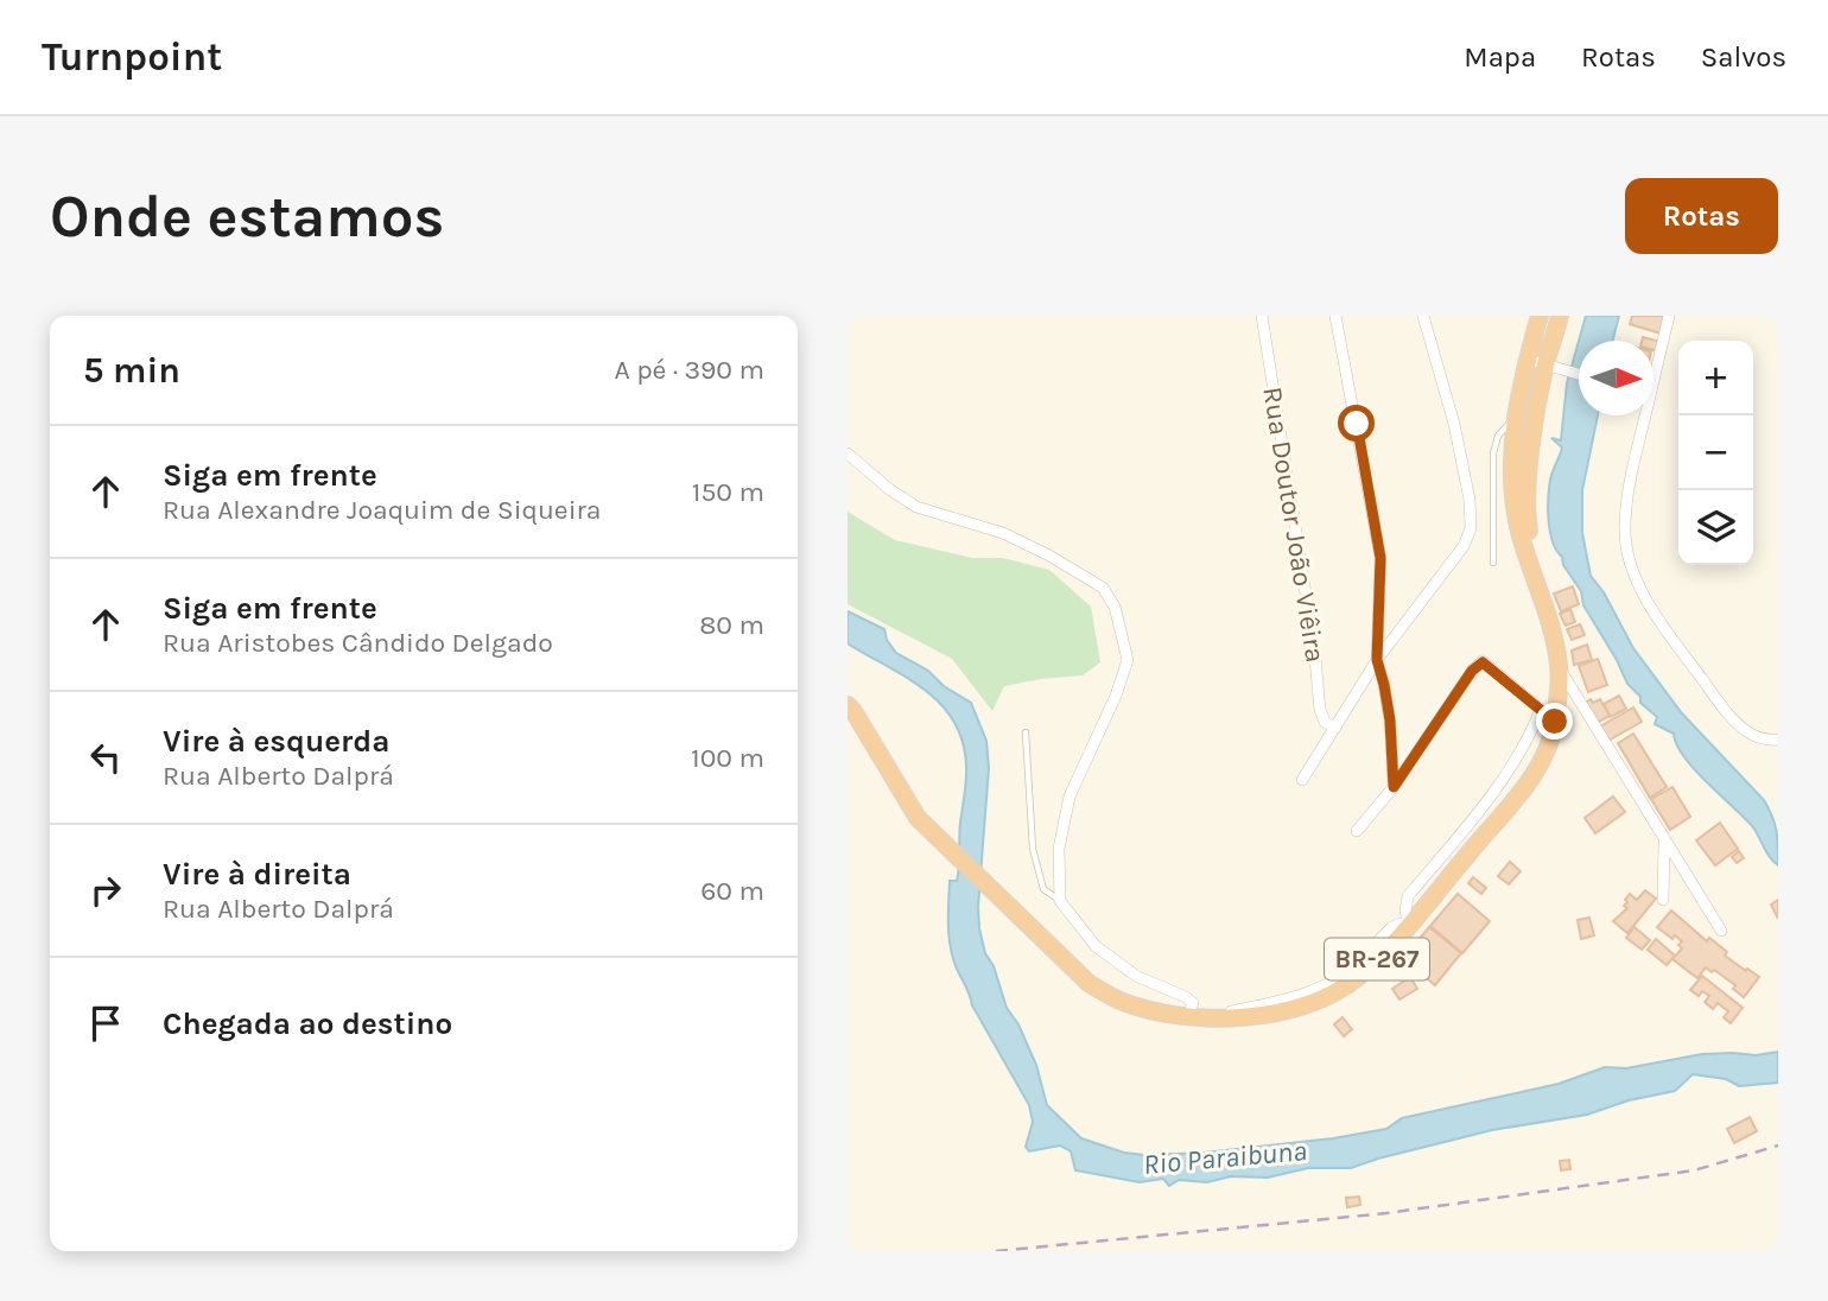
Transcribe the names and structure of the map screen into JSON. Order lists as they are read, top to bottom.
{
  "streets": {
    "highway": ["BR-267"],
    "street": ["Rua Doutor João Viêira"]
  },
  "water": ["Rio Paraibuna"],
  "north": "right",
  "page": {
    "header": "Turnpoint",
    "nav": ["Mapa", "Rotas", "Salvos"],
    "buttons": "Rotas",
    "title": "Onde estamos",
    "heading": ["5 min", "A pé · 390 m"],
    "map_buttons": ["+", "−"],
    "list": [
      ["Siga em frente", "Rua Alexandre Joaquim de Siqueira", "150 m"],
      ["Siga em frente", "Rua Aristobes Cândido Delgado", "80 m"],
      ["Vire à esquerda", "Rua Alberto Dalprá", "100 m"],
      ["Vire à direita", "Rua Alberto Dalprá", "60 m"],
      "Chegada ao destino"
    ]
  }
}
